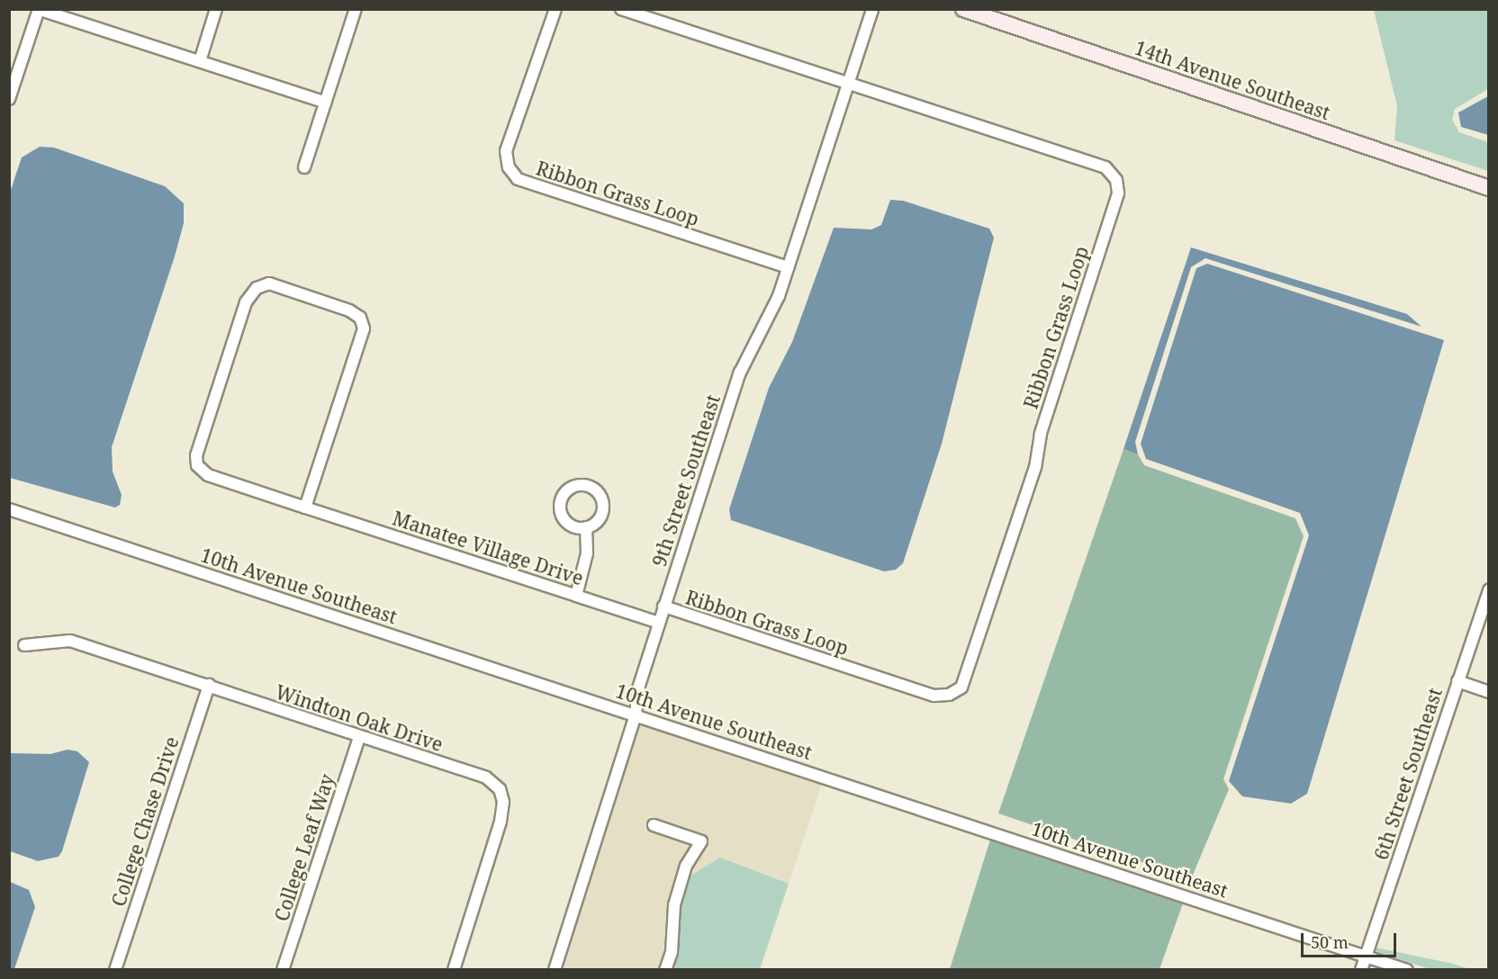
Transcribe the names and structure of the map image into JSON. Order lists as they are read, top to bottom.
{
  "streets": {
    "street": [
      "14th Avenue Southeast",
      "Ribbon Grass Loop",
      "9th Street Southeast",
      "Manatee Village Drive",
      "10th Avenue Southeast",
      "Windton Oak Drive",
      "6th Street Southeast",
      "College Chase Drive",
      "College Leaf Way"
    ]
  },
  "crossings": [
    ["Ribbon Grass Loop", "9th Street Southeast"],
    ["9th Street Southeast", "Manatee Village Drive"],
    ["9th Street Southeast", "10th Avenue Southeast"],
    ["10th Avenue Southeast", "6th Street Southeast"],
    ["Windton Oak Drive", "College Chase Drive"],
    ["Windton Oak Drive", "College Leaf Way"]
  ],
  "scale_bar": "50 m"
}
